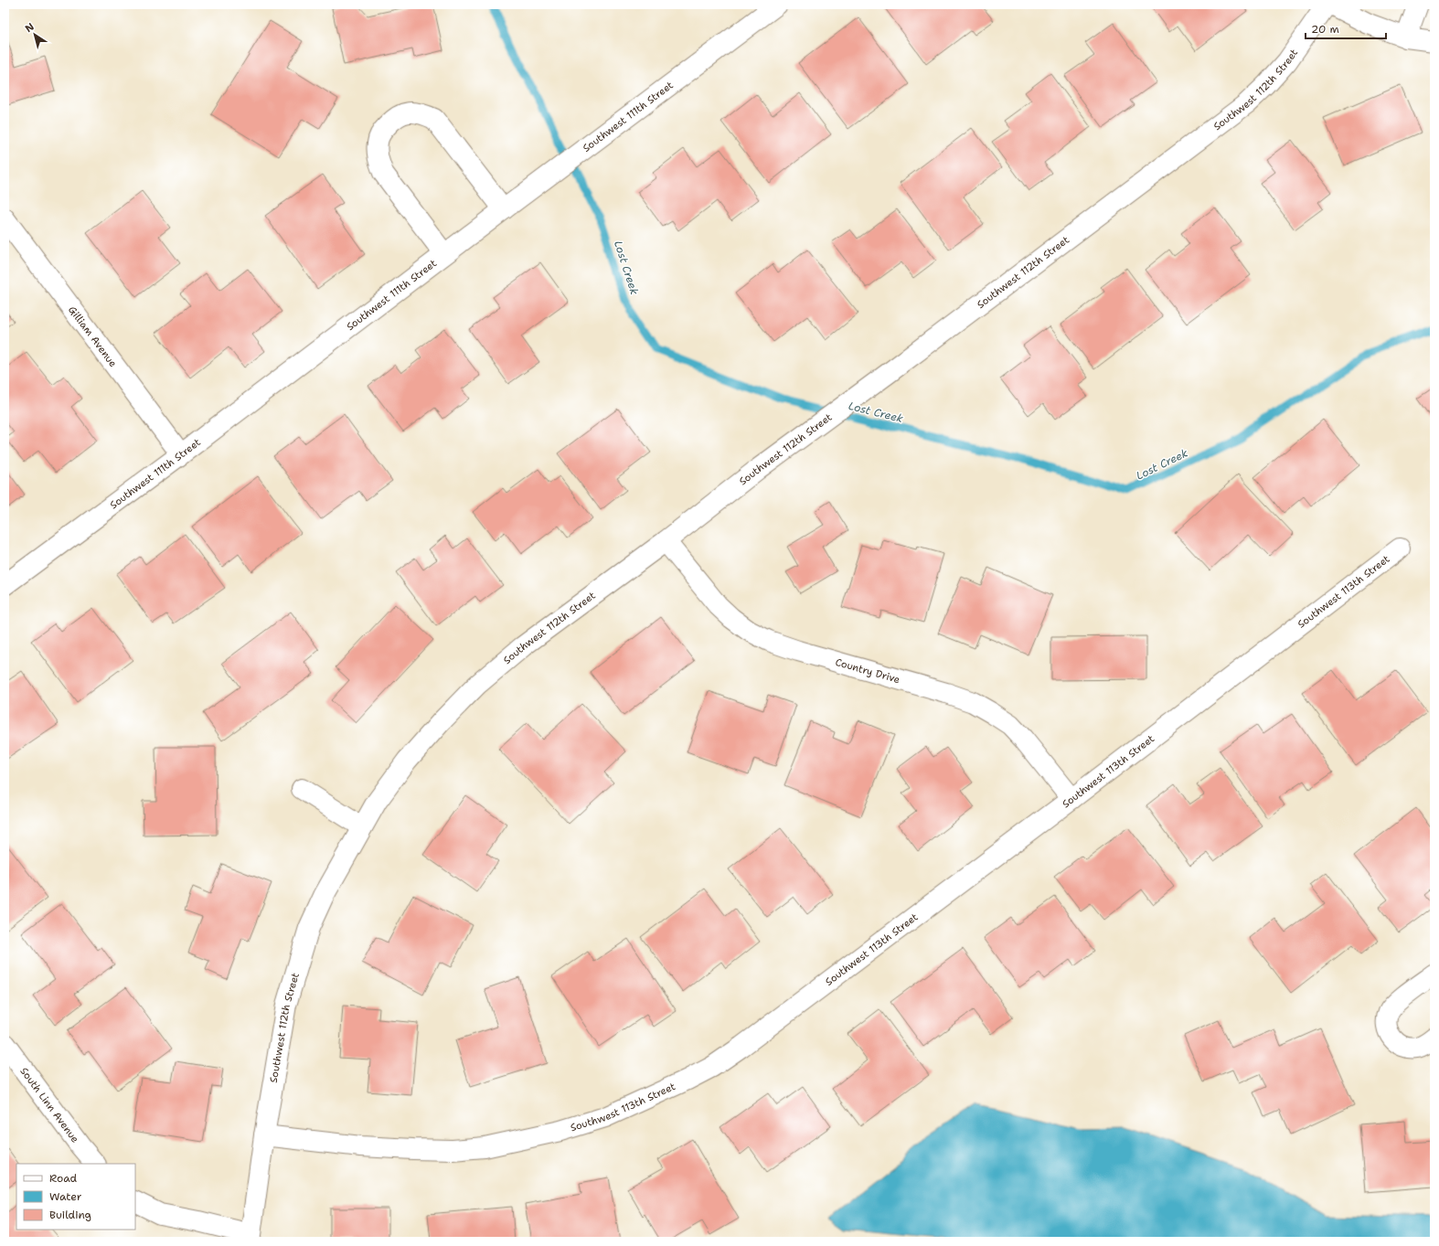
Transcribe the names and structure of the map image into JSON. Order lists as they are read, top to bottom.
{
  "streets": {
    "street": [
      "Southwest 112th Street",
      "Southwest 111th Street",
      "Gilliam Avenue",
      "Southwest 113th Street",
      "Country Drive",
      "South Linn Avenue"
    ]
  },
  "crossings": [
    ["Southwest 112th Street", "Southwest 113th Street"],
    ["Southwest 112th Street", "Country Drive"],
    ["Southwest 111th Street", "Gilliam Avenue"],
    ["Southwest 113th Street", "Country Drive"]
  ],
  "water": ["Lost Creek"],
  "legend": ["Road", "Water", "Building"],
  "scale_bar": "20 m",
  "north": "top left"
}
